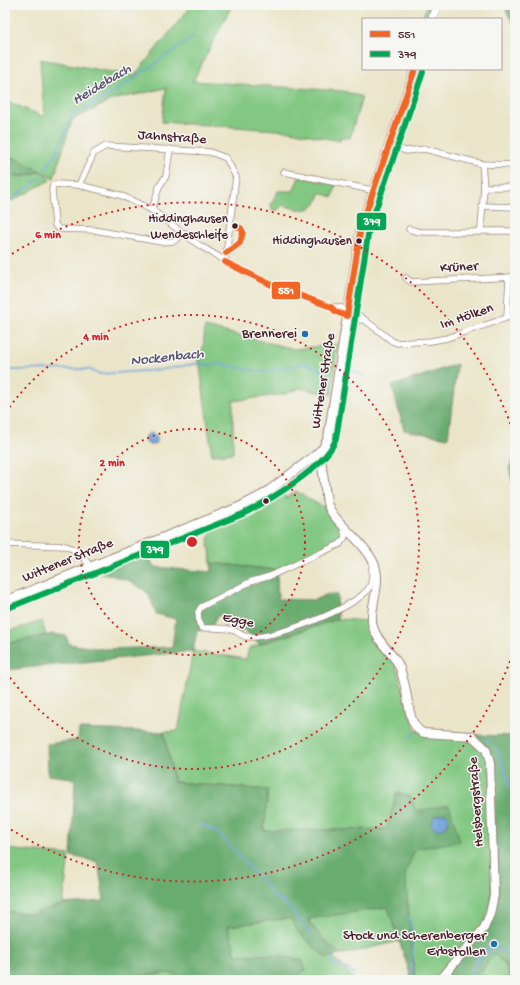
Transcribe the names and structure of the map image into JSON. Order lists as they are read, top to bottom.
{
  "streets": {
    "main road": ["Wittener Straße", "Helsbergstraße"],
    "street": [
      "Jahnstraße",
      "Krüner",
      "Im Hölken",
      "Egge"
    ]
  },
  "crossings": [
    ["Jahnstraße", "Im Hölken"],
    ["Im Hölken", "Wittener Straße"],
    ["Wittener Straße", "Helsbergstraße"],
    ["Egge", "Helsbergstraße"]
  ],
  "water": ["Heidebach", "Nockenbach"],
  "places": [
    "Hiddinghausen Wendeschleife",
    "Hiddinghausen",
    "Brennerei",
    "Stock und Scherenberger Erbstollen"
  ],
  "lines": ["transit line 551", "transit line 379"],
  "legend": ["551", "379"],
  "rings": ["6 min", "4 min", "2 min"]
}
